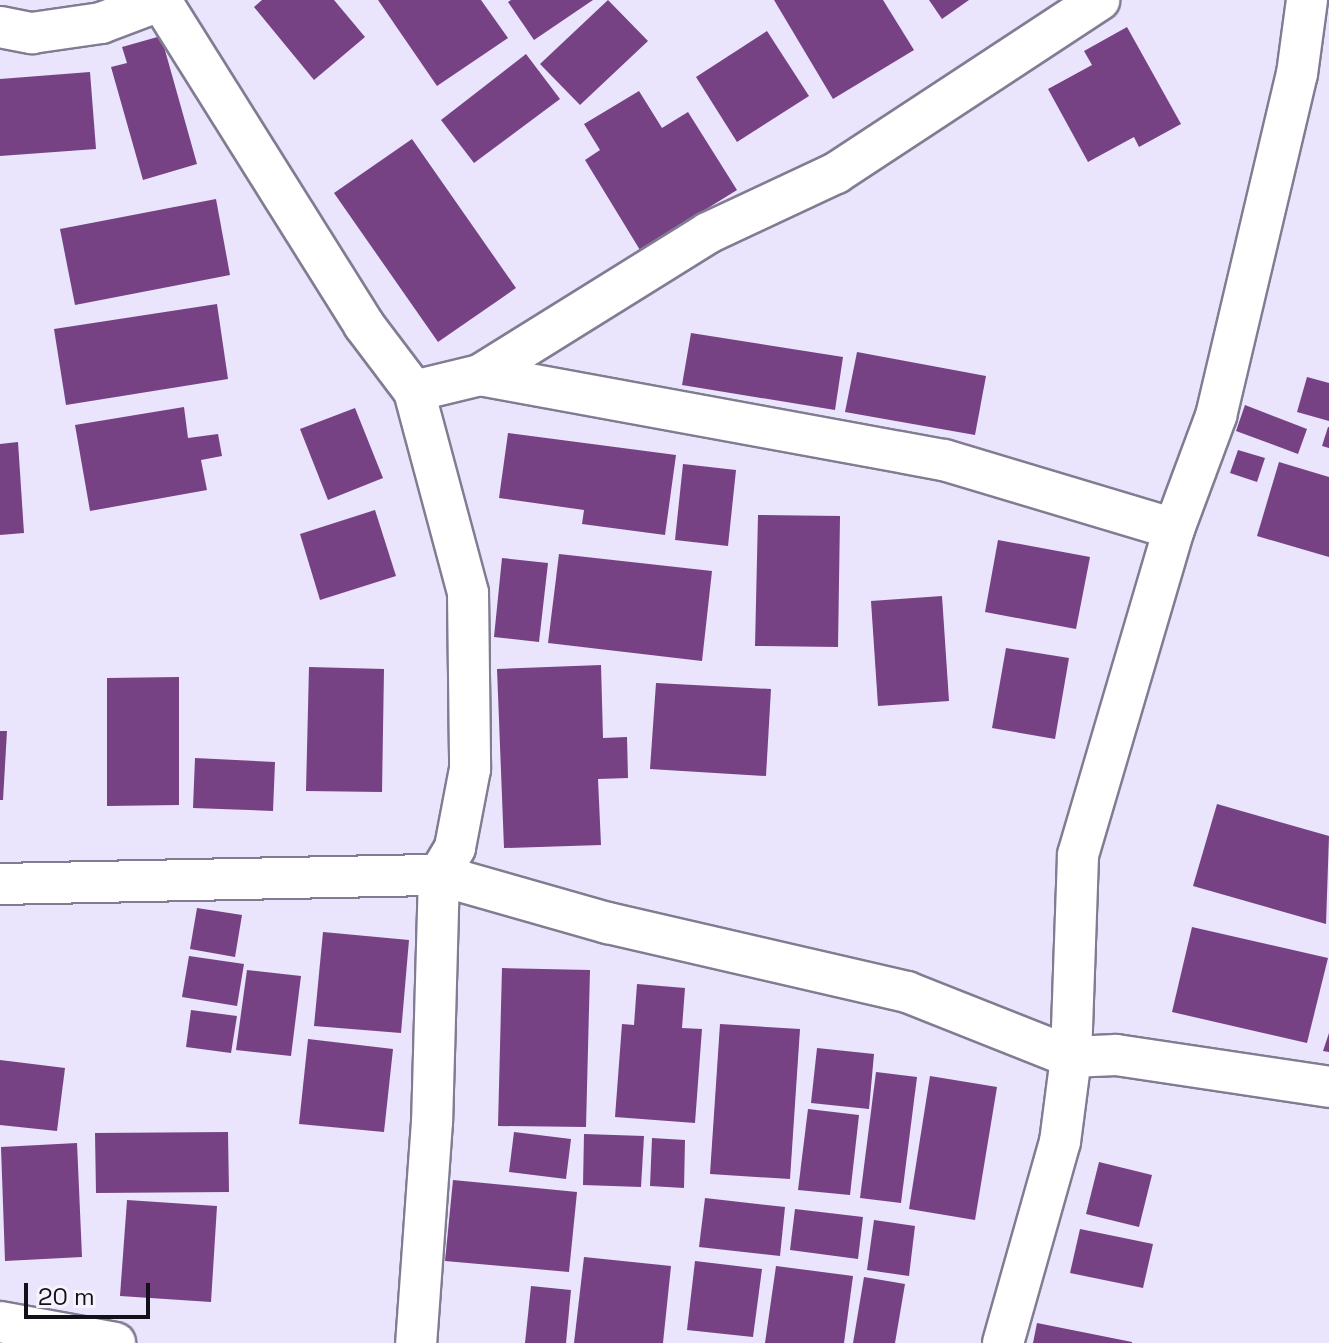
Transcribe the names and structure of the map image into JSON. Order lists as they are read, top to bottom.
{
  "scale_bar": "20 m"
}
